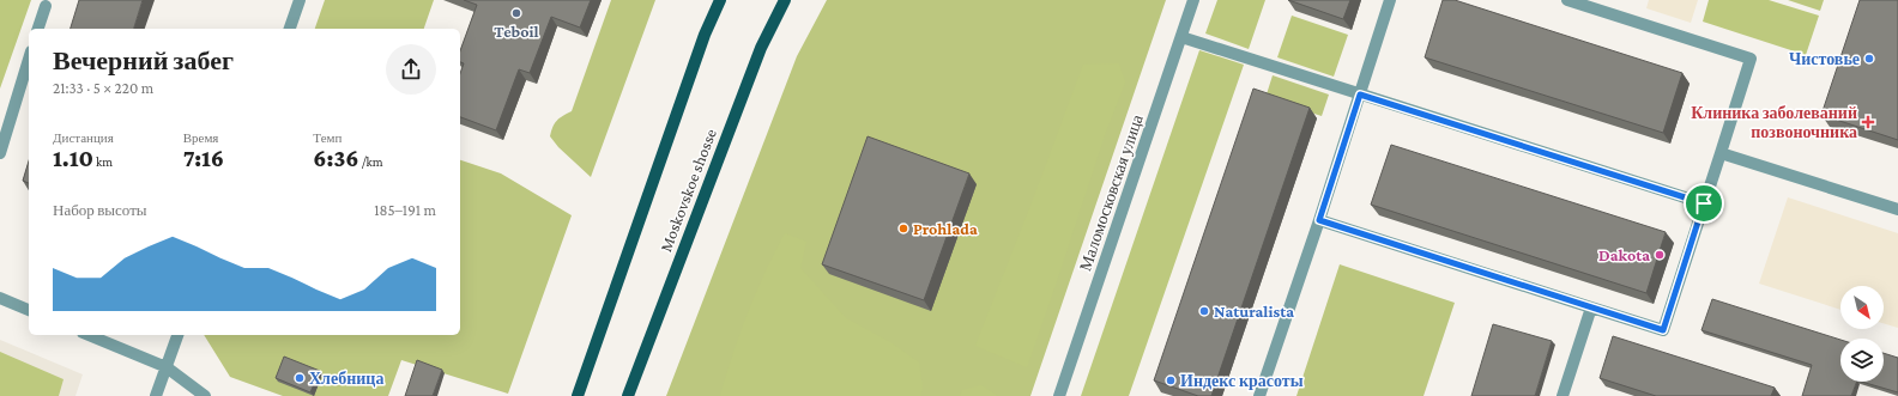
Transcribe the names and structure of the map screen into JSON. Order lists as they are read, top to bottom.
{
  "streets": {
    "main road": ["Moskovskoe shosse"],
    "street": ["Маломосковская улица"]
  },
  "places": {
    "other": [
      "Teboil",
      "Чистовье",
      "Prohlada",
      "Dakota",
      "Naturalista",
      "Хлебница",
      "Индекс красоты"
    ],
    "health": ["Клиника заболеваний позвоночника"]
  },
  "north": "bottom right",
  "page": {
    "heading": ["Вечерний забег", "21:33 · 5 × 220 m"],
    "stats": [
      ["Дистанция", "1.10 km"],
      ["Время", "7:16"],
      ["Темп", "6:36 /km"]
    ],
    "chart": ["Набор высоты", "185–191 m"]
  }
}
